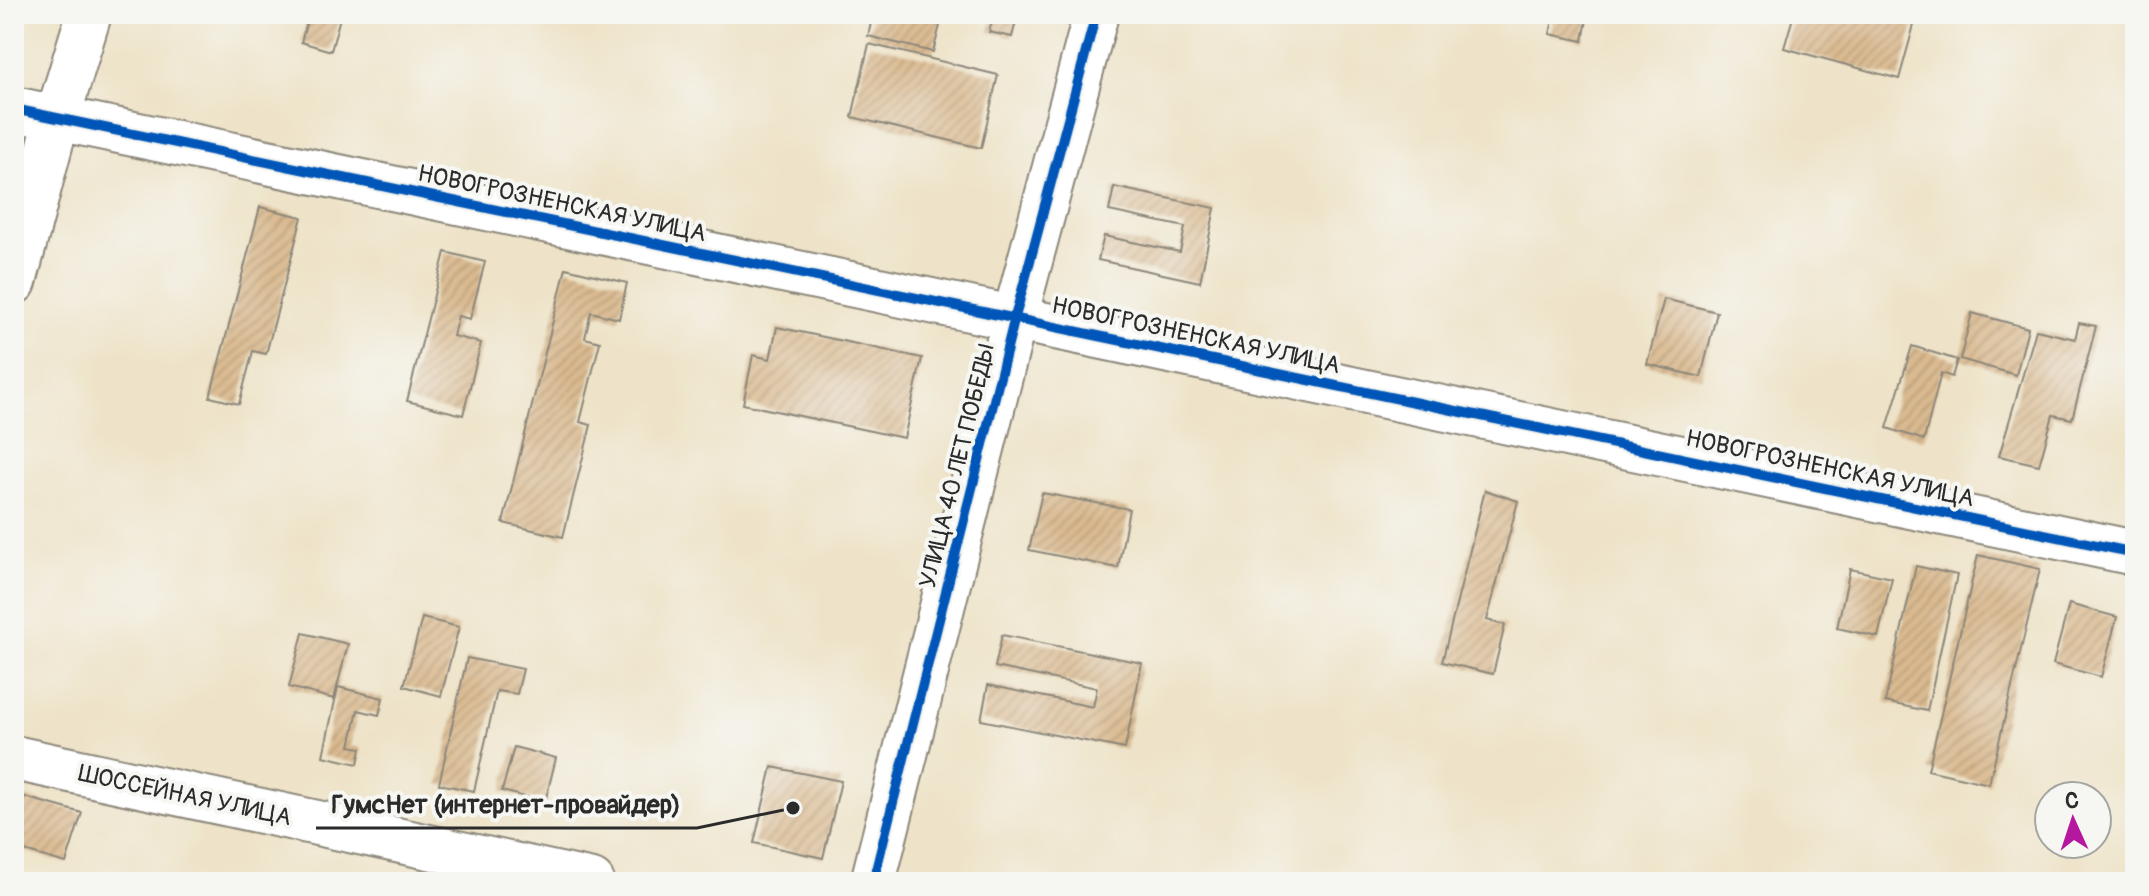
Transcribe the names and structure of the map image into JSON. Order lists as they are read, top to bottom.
{
  "streets": {
    "street": ["НОВОГРОЗНЕНСКАЯ УЛИЦА", "УЛИЦА 40 ЛЕТ ПОБЕДЫ", "ШОССЕЙНАЯ УЛИЦА"]
  },
  "crossings": [
    ["НОВОГРОЗНЕНСКАЯ УЛИЦА", "УЛИЦА 40 ЛЕТ ПОБЕДЫ"]
  ],
  "places": ["ГумсНет (интернет-провайдер)"],
  "north": "top"
}
